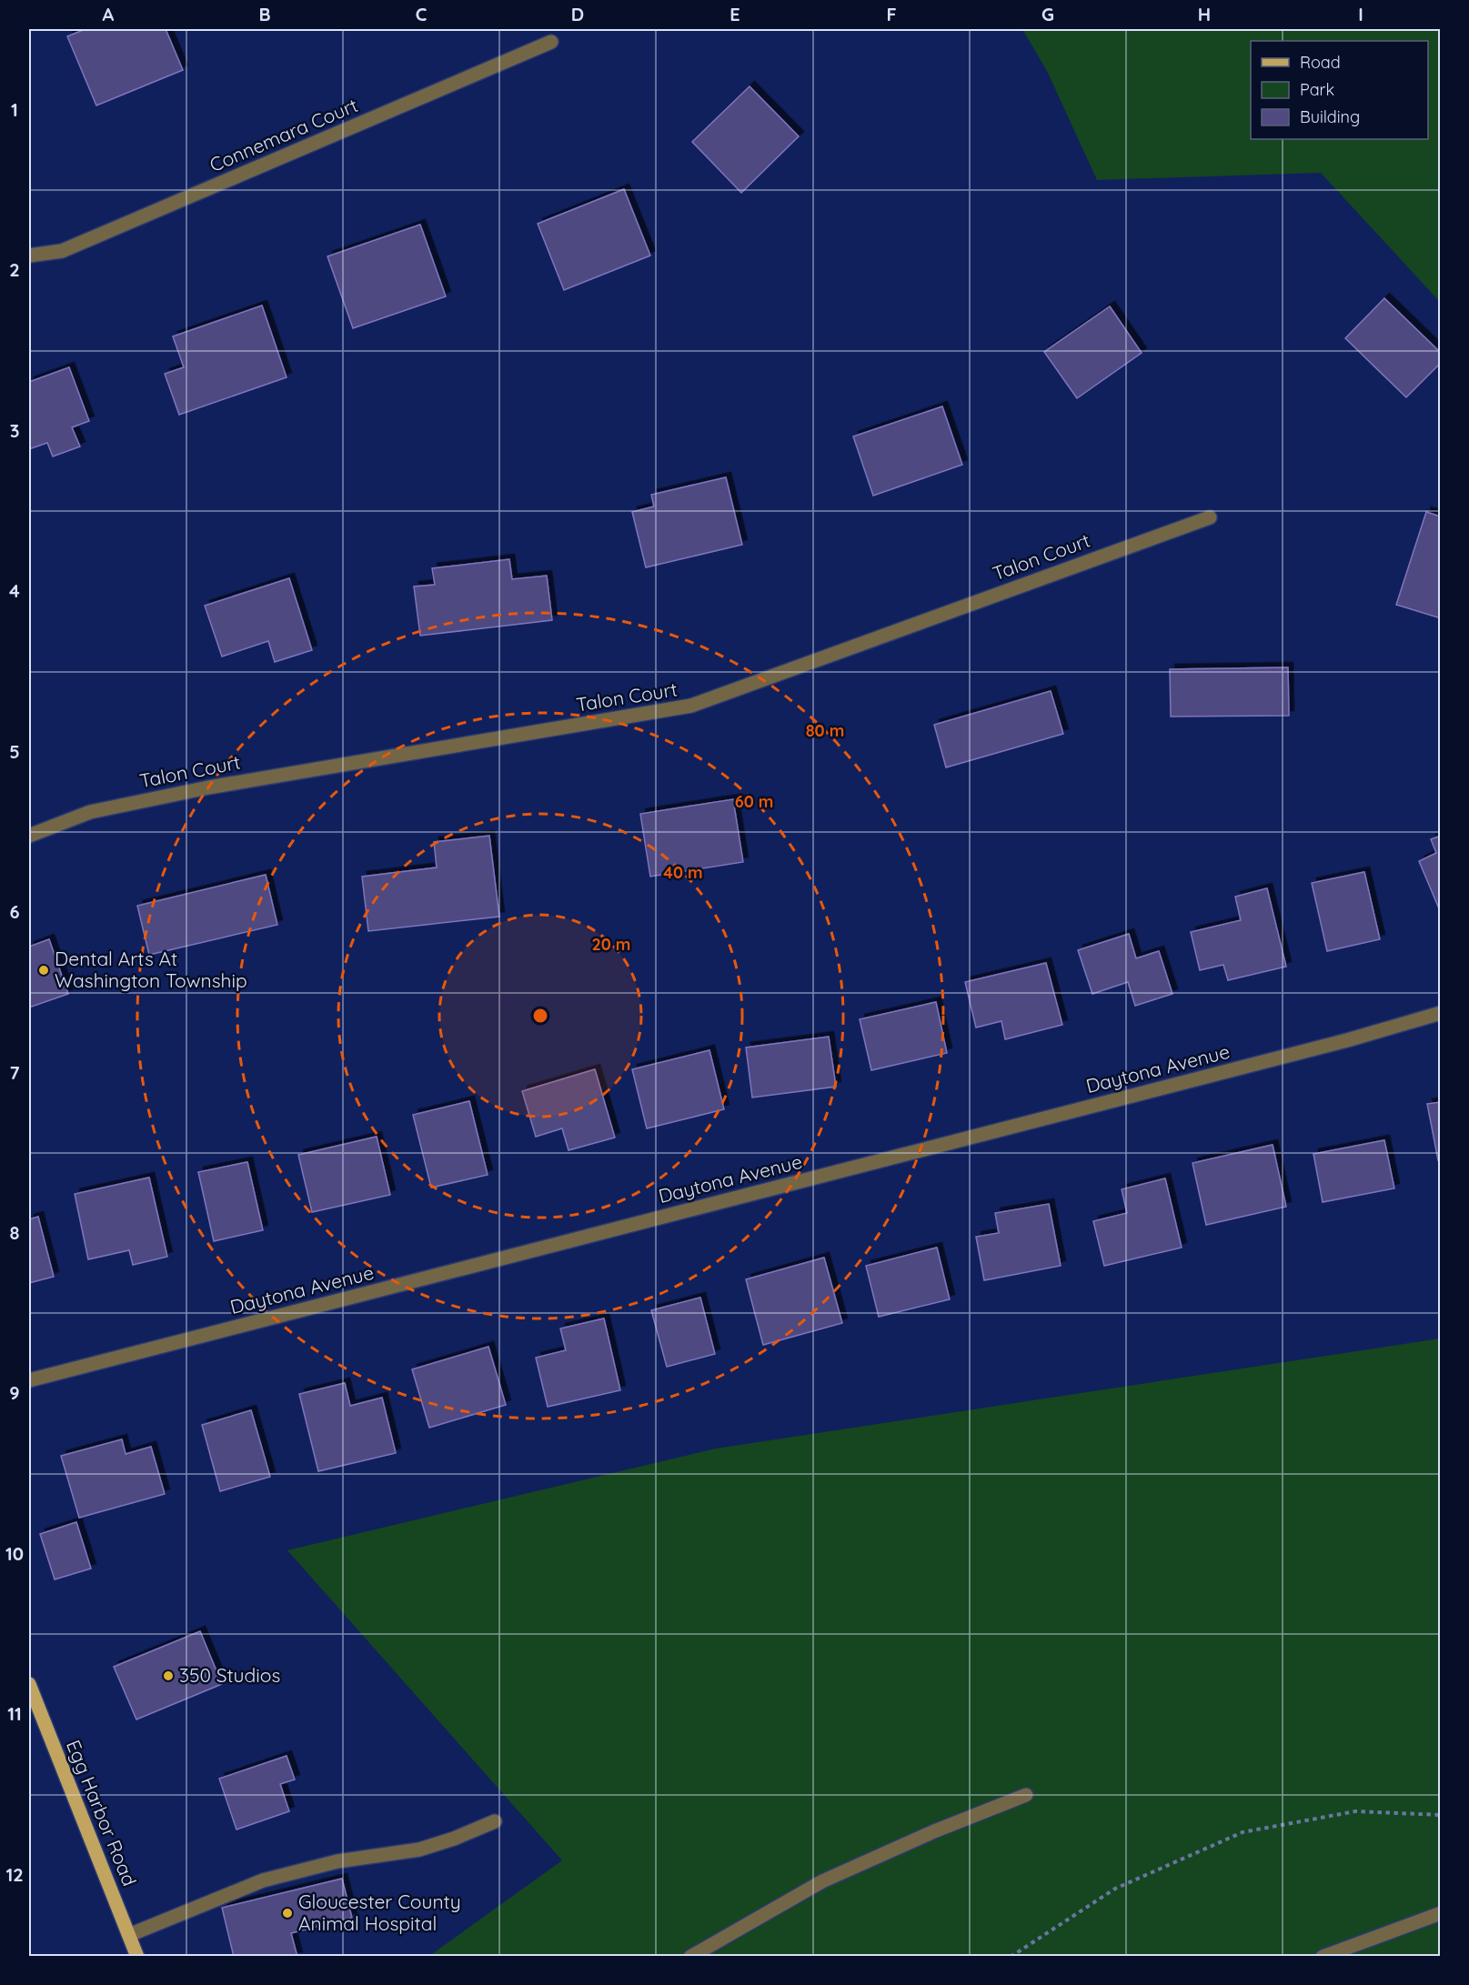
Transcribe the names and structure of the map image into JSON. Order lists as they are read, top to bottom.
{
  "streets": {
    "main road": ["Egg Harbor Road"],
    "street": ["Connemara Court", "Talon Court", "Daytona Avenue"]
  },
  "places": ["Dental Arts At Washington Township", "350 Studios", "Gloucester County Animal Hospital"],
  "legend": ["Road", "Park", "Building"],
  "grid": {
    "columns": [
      "A",
      "B",
      "C",
      "D",
      "E",
      "F",
      "G",
      "H",
      "I"
    ],
    "rows": [
      "1",
      "2",
      "3",
      "4",
      "5",
      "6",
      "7",
      "8",
      "9",
      "10",
      "11",
      "12"
    ]
  },
  "rings": [
    "80 m",
    "60 m",
    "40 m",
    "20 m"
  ]
}
